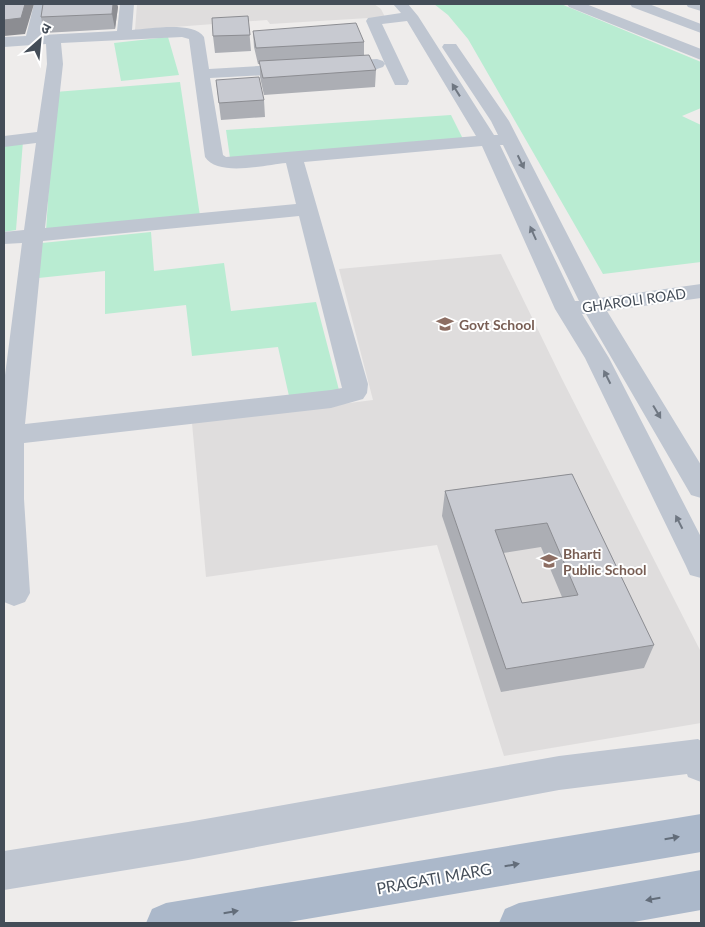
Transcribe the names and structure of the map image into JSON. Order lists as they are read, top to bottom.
{
  "streets": {
    "main road": ["PRAGATI MARG"],
    "street": ["GHAROLI ROAD"]
  },
  "places": {
    "school or university": ["Govt School", "Bharti Public School"]
  },
  "north": "top right"
}
